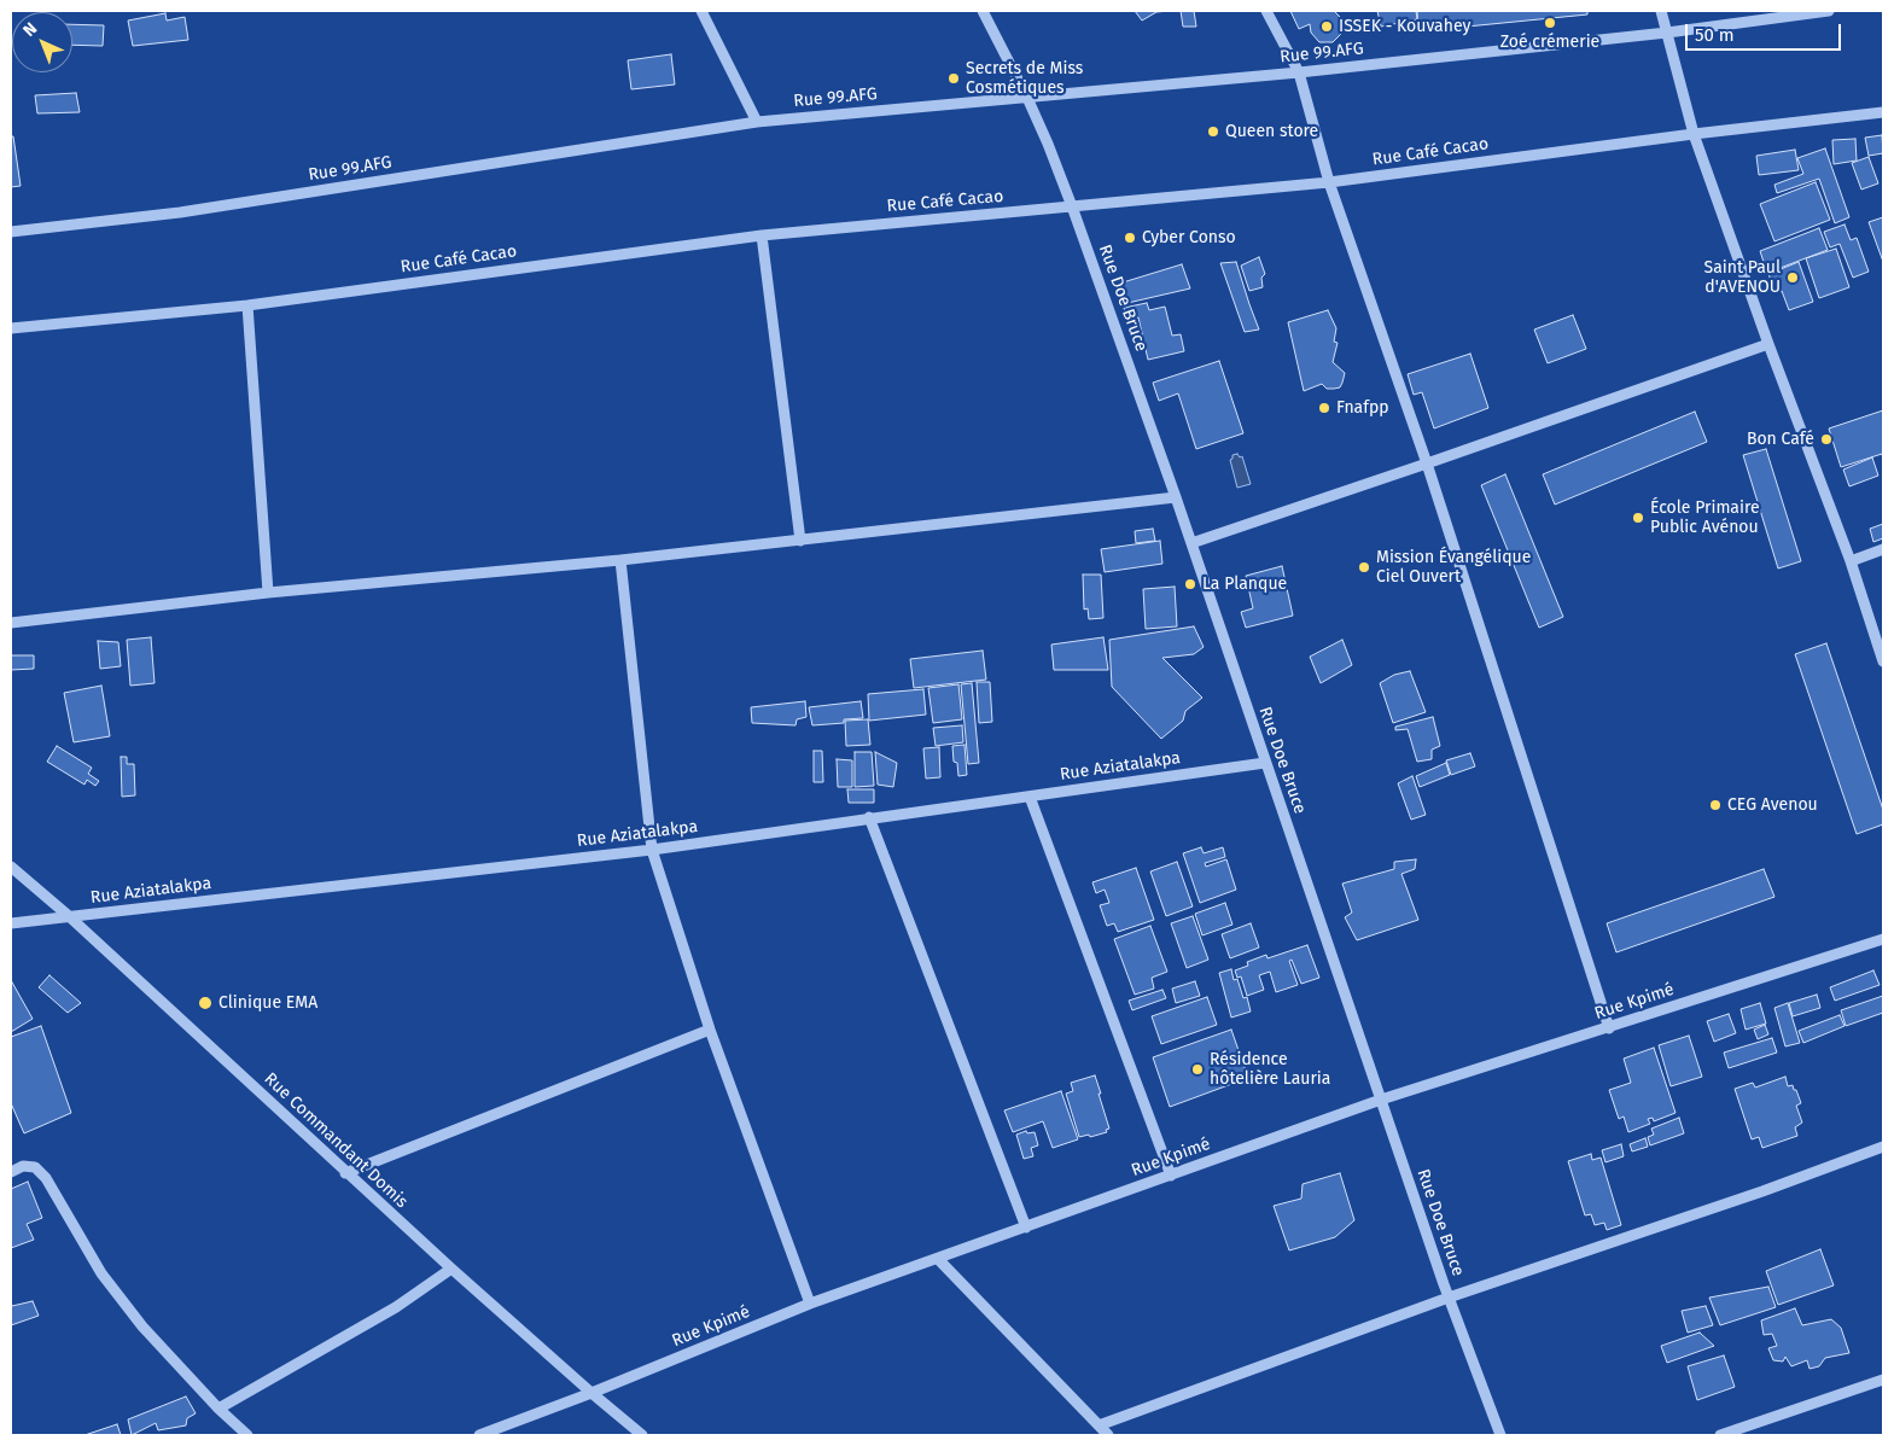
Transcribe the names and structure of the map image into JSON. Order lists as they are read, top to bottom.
{
  "streets": {
    "street": [
      "Rue 99.AFG",
      "Rue Café Cacao",
      "Rue Doe Bruce",
      "Rue Aziatalakpa",
      "Rue Kpimé",
      "Rue Commandant Domis"
    ]
  },
  "crossings": [
    ["Rue 99.AFG", "Rue Doe Bruce"],
    ["Rue Café Cacao", "Rue Doe Bruce"],
    ["Rue Doe Bruce", "Rue Aziatalakpa"],
    ["Rue Doe Bruce", "Rue Kpimé"],
    ["Rue Aziatalakpa", "Rue Commandant Domis"],
    ["Rue Kpimé", "Rue Commandant Domis"]
  ],
  "places": [
    "Zoé crémerie",
    "ISSEK - Kouvahey",
    "Secrets de Miss Cosmétiques",
    "Queen store",
    "Cyber Conso",
    "Saint Paul d'AVENOU",
    "Fnafpp",
    "Bon Café",
    "École Primaire Public Avénou",
    "Mission Évangélique Ciel Ouvert",
    "La Planque",
    "CEG Avenou",
    "Clinique EMA",
    "Résidence hôtelière Lauria"
  ],
  "scale_bar": "50 m",
  "north": "top left"
}
